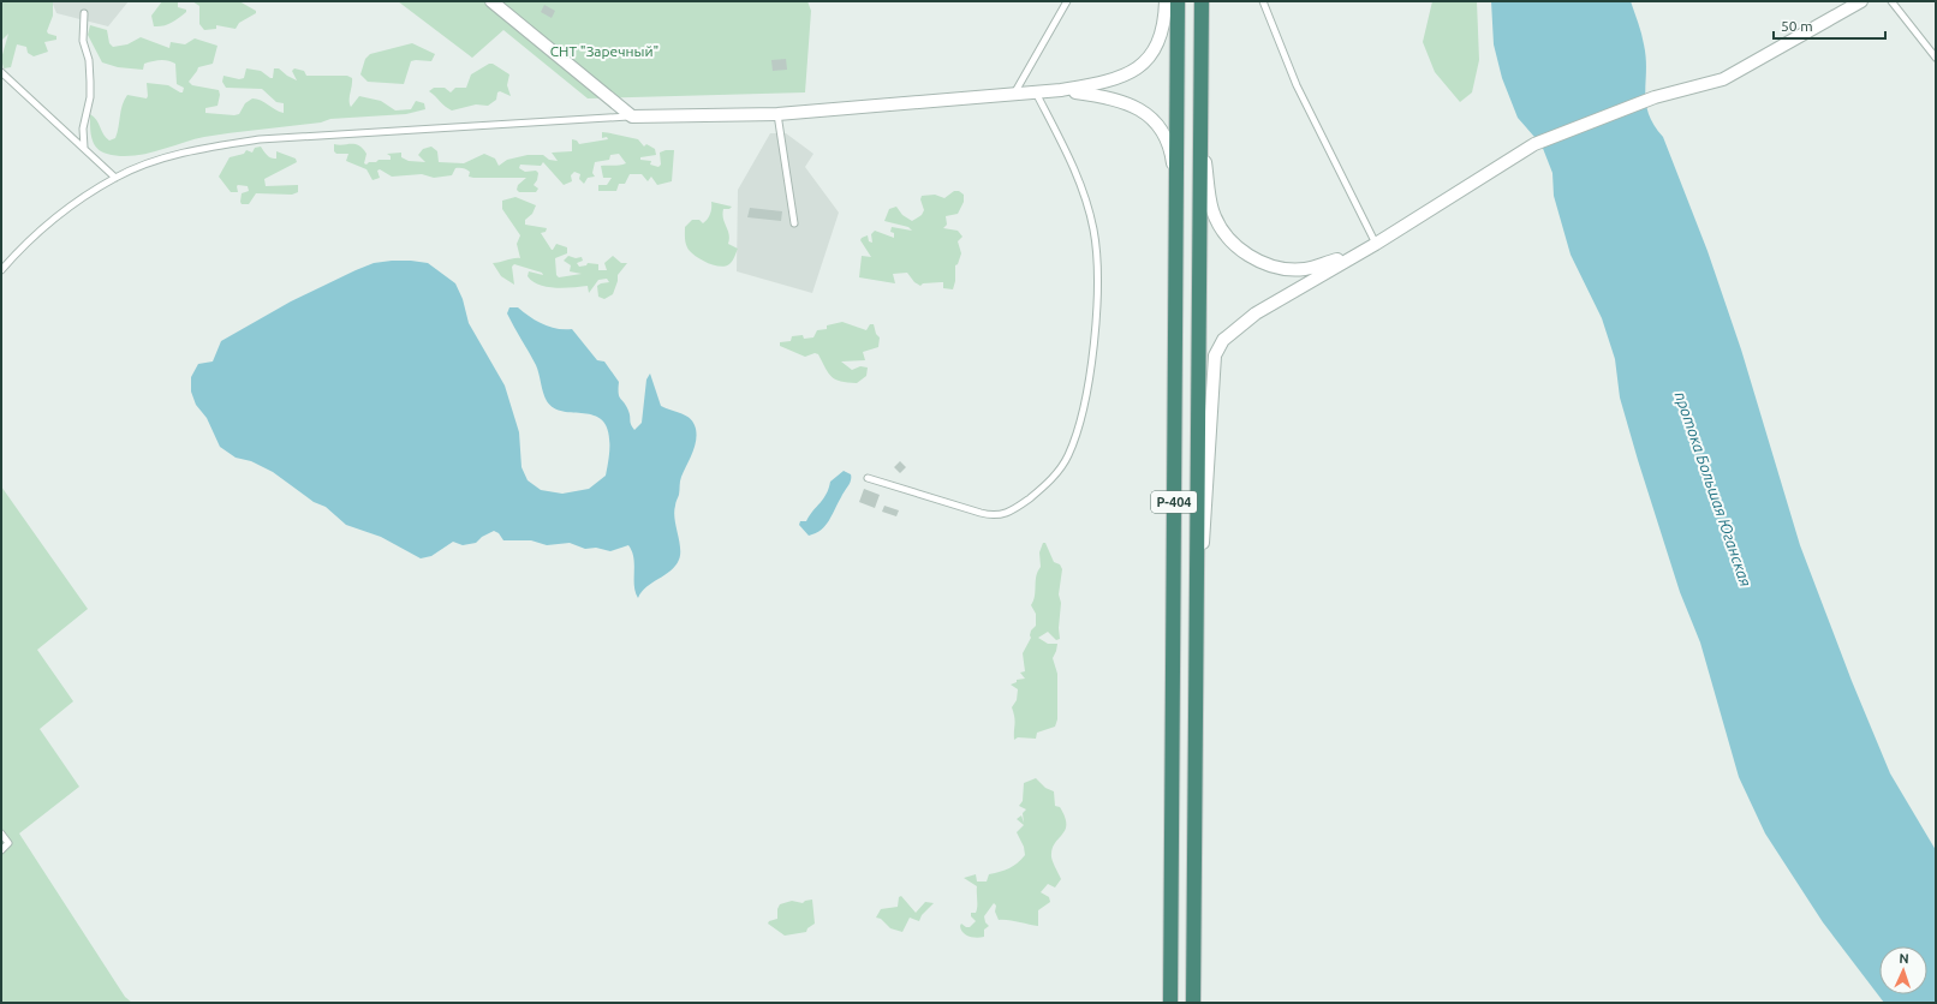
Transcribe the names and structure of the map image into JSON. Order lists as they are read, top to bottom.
{
  "streets": {
    "highway": ["Р-404"]
  },
  "water": ["протока Большая Юганская"],
  "parks": ["СНТ \"Заречный\""],
  "scale_bar": "50 m",
  "north": "top"
}
